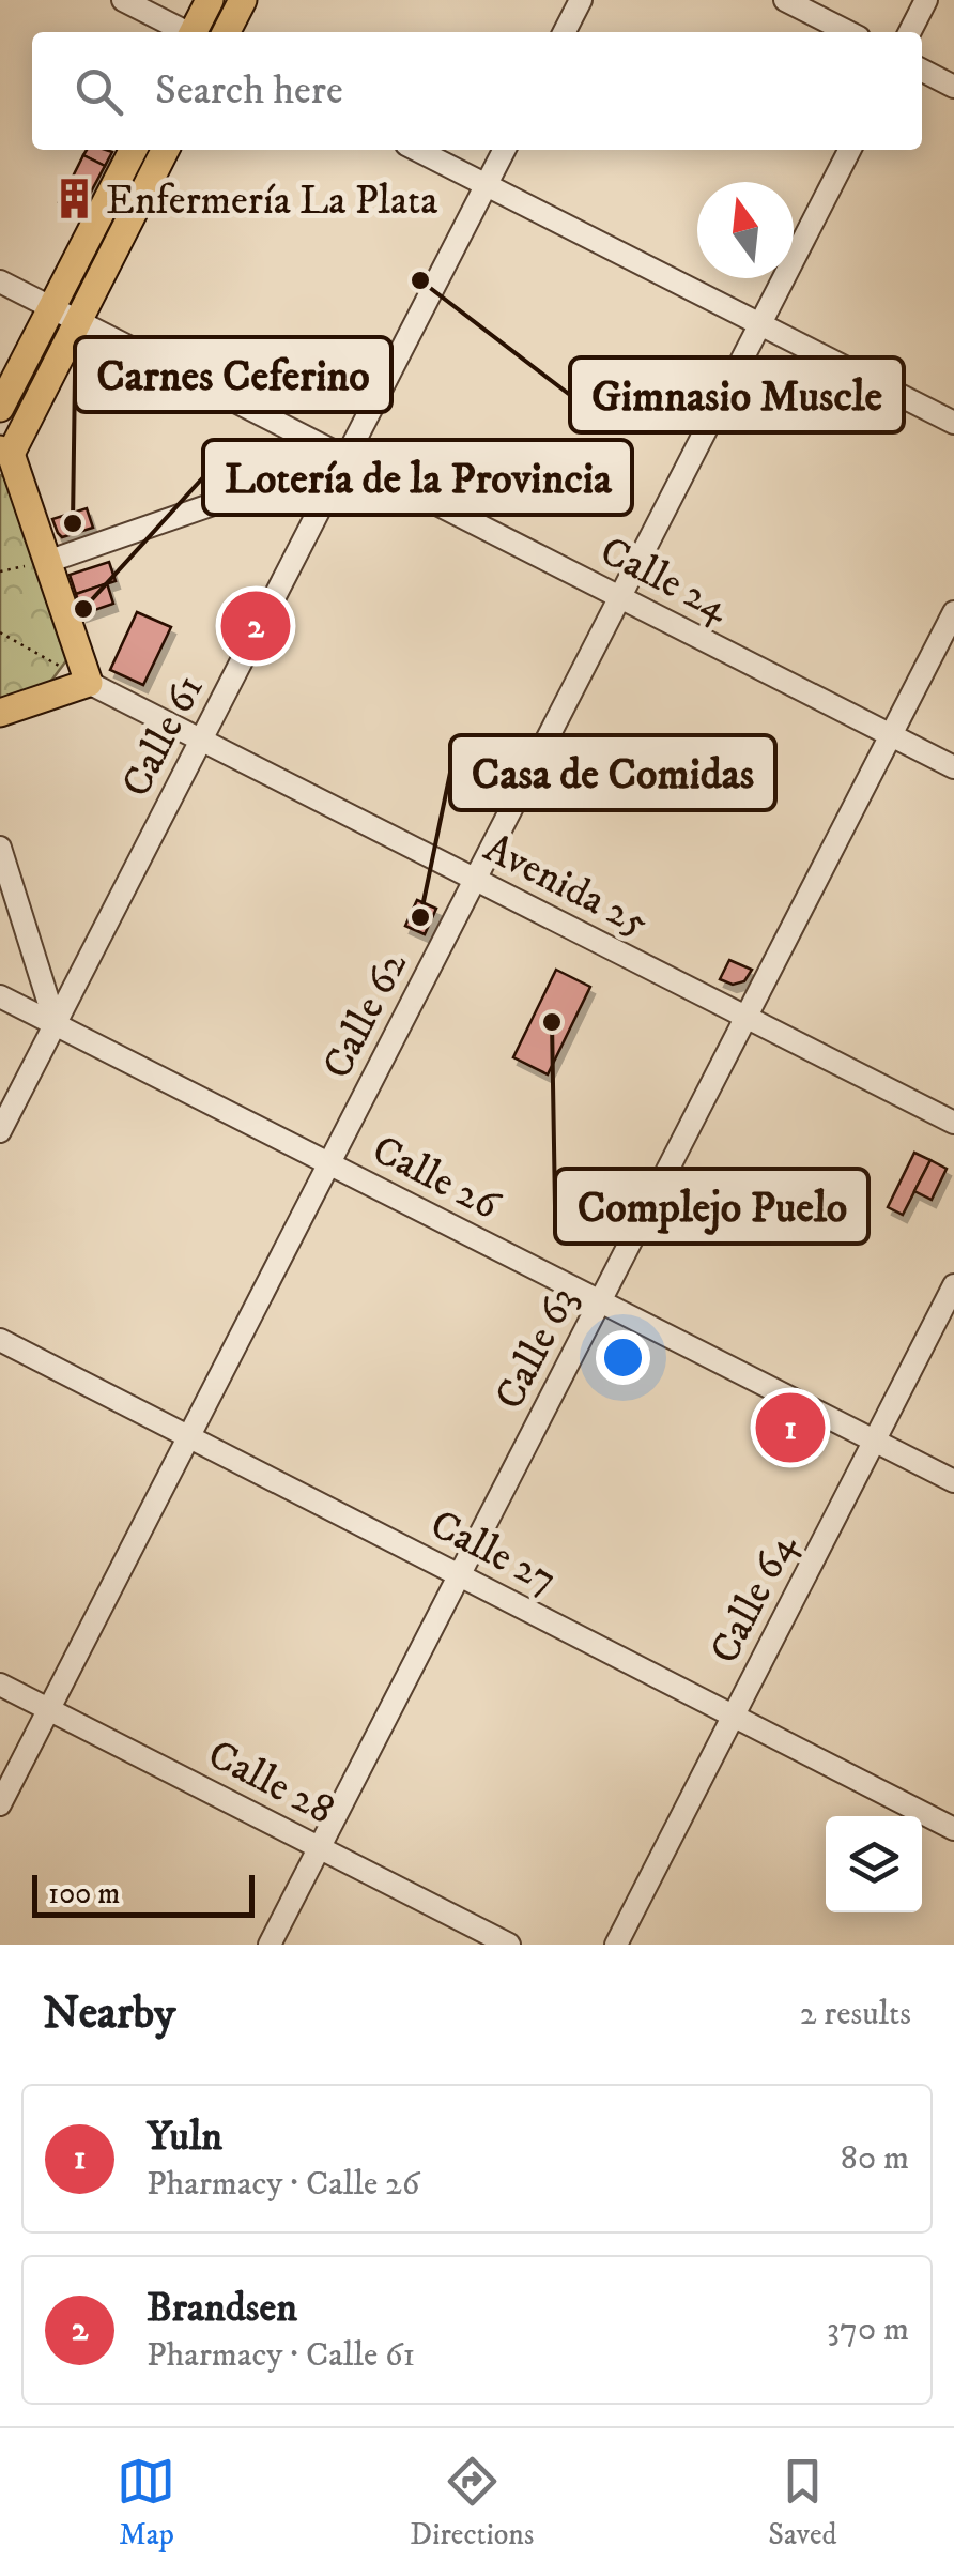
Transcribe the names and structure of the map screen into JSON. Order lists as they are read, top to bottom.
{
  "streets": {
    "street": [
      "Calle 24",
      "Calle 61",
      "Avenida 25",
      "Calle 62",
      "Calle 26",
      "Calle 63",
      "Calle 27",
      "Calle 64",
      "Calle 28"
    ]
  },
  "crossings": [
    ["Calle 24", "Calle 61"],
    ["Calle 24", "Calle 62"],
    ["Calle 24", "Calle 63"],
    ["Calle 61", "Avenida 25"],
    ["Calle 61", "Calle 26"],
    ["Avenida 25", "Calle 62"],
    ["Avenida 25", "Calle 63"],
    ["Calle 62", "Calle 26"],
    ["Calle 62", "Calle 27"],
    ["Calle 62", "Calle 28"],
    ["Calle 26", "Calle 63"],
    ["Calle 26", "Calle 64"],
    ["Calle 63", "Calle 27"],
    ["Calle 63", "Calle 28"],
    ["Calle 27", "Calle 64"]
  ],
  "places": {
    "building": ["Enfermería La Plata"],
    "other": [
      "Gimnasio Muscle",
      "Carnes Ceferino",
      "Lotería de la Provincia",
      "Casa de Comidas",
      "Complejo Puelo"
    ]
  },
  "scale_bar": "100 m",
  "north": "top",
  "page": {
    "search": "Search here",
    "pins": ["2", "1"],
    "scale": "100 m",
    "heading": ["Nearby", "2 results"],
    "list": [
      {
        "mark": "1",
        "name": "Yuln",
        "note": "Pharmacy · Calle 26",
        "value": "80 m"
      },
      {
        "mark": "2",
        "name": "Brandsen",
        "note": "Pharmacy · Calle 61",
        "value": "370 m"
      }
    ],
    "nav": ["Map", "Directions", "Saved"]
  }
}
